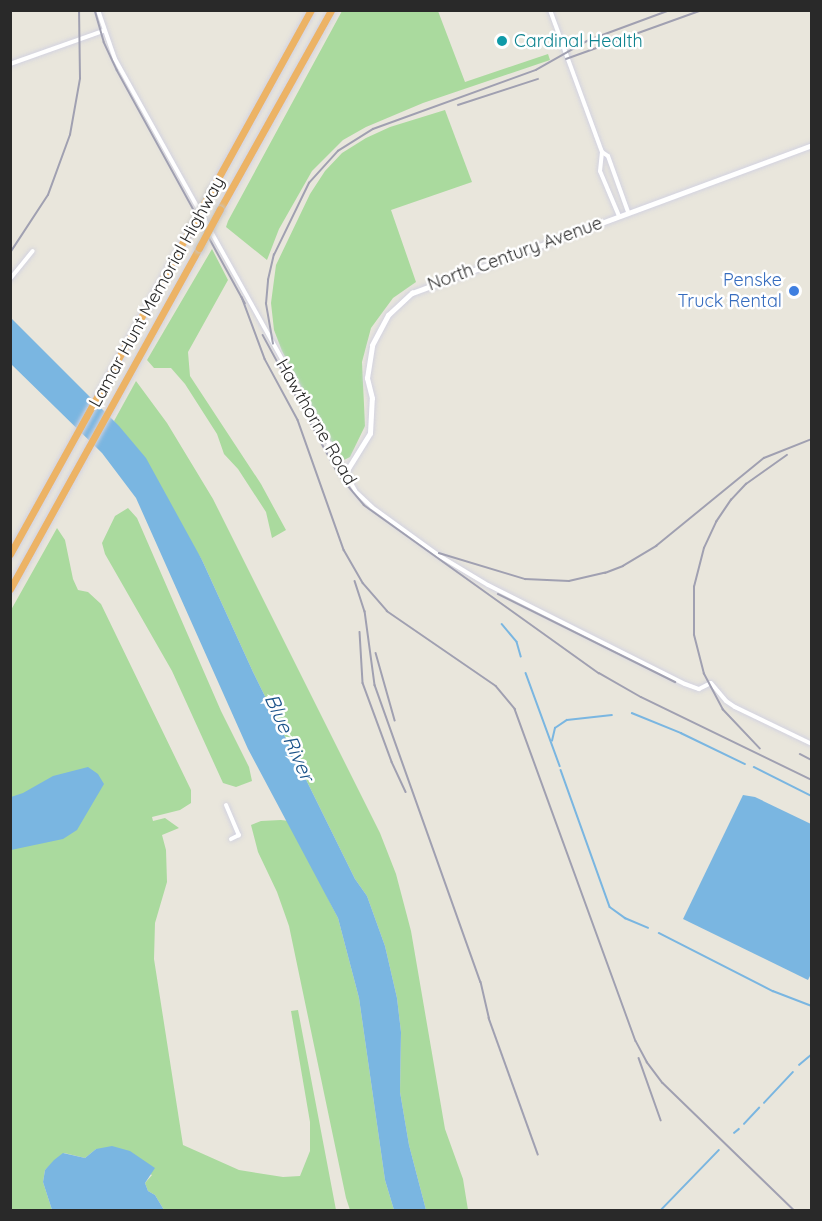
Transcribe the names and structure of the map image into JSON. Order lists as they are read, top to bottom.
{
  "streets": {
    "highway": ["Lamar Hunt Memorial Highway"],
    "street": ["North Century Avenue", "Hawthorne Road"]
  },
  "crossings": [
    ["North Century Avenue", "Hawthorne Road"]
  ],
  "water": ["Blue River"],
  "places": ["Cardinal Health", "Penske Truck Rental"]
}
